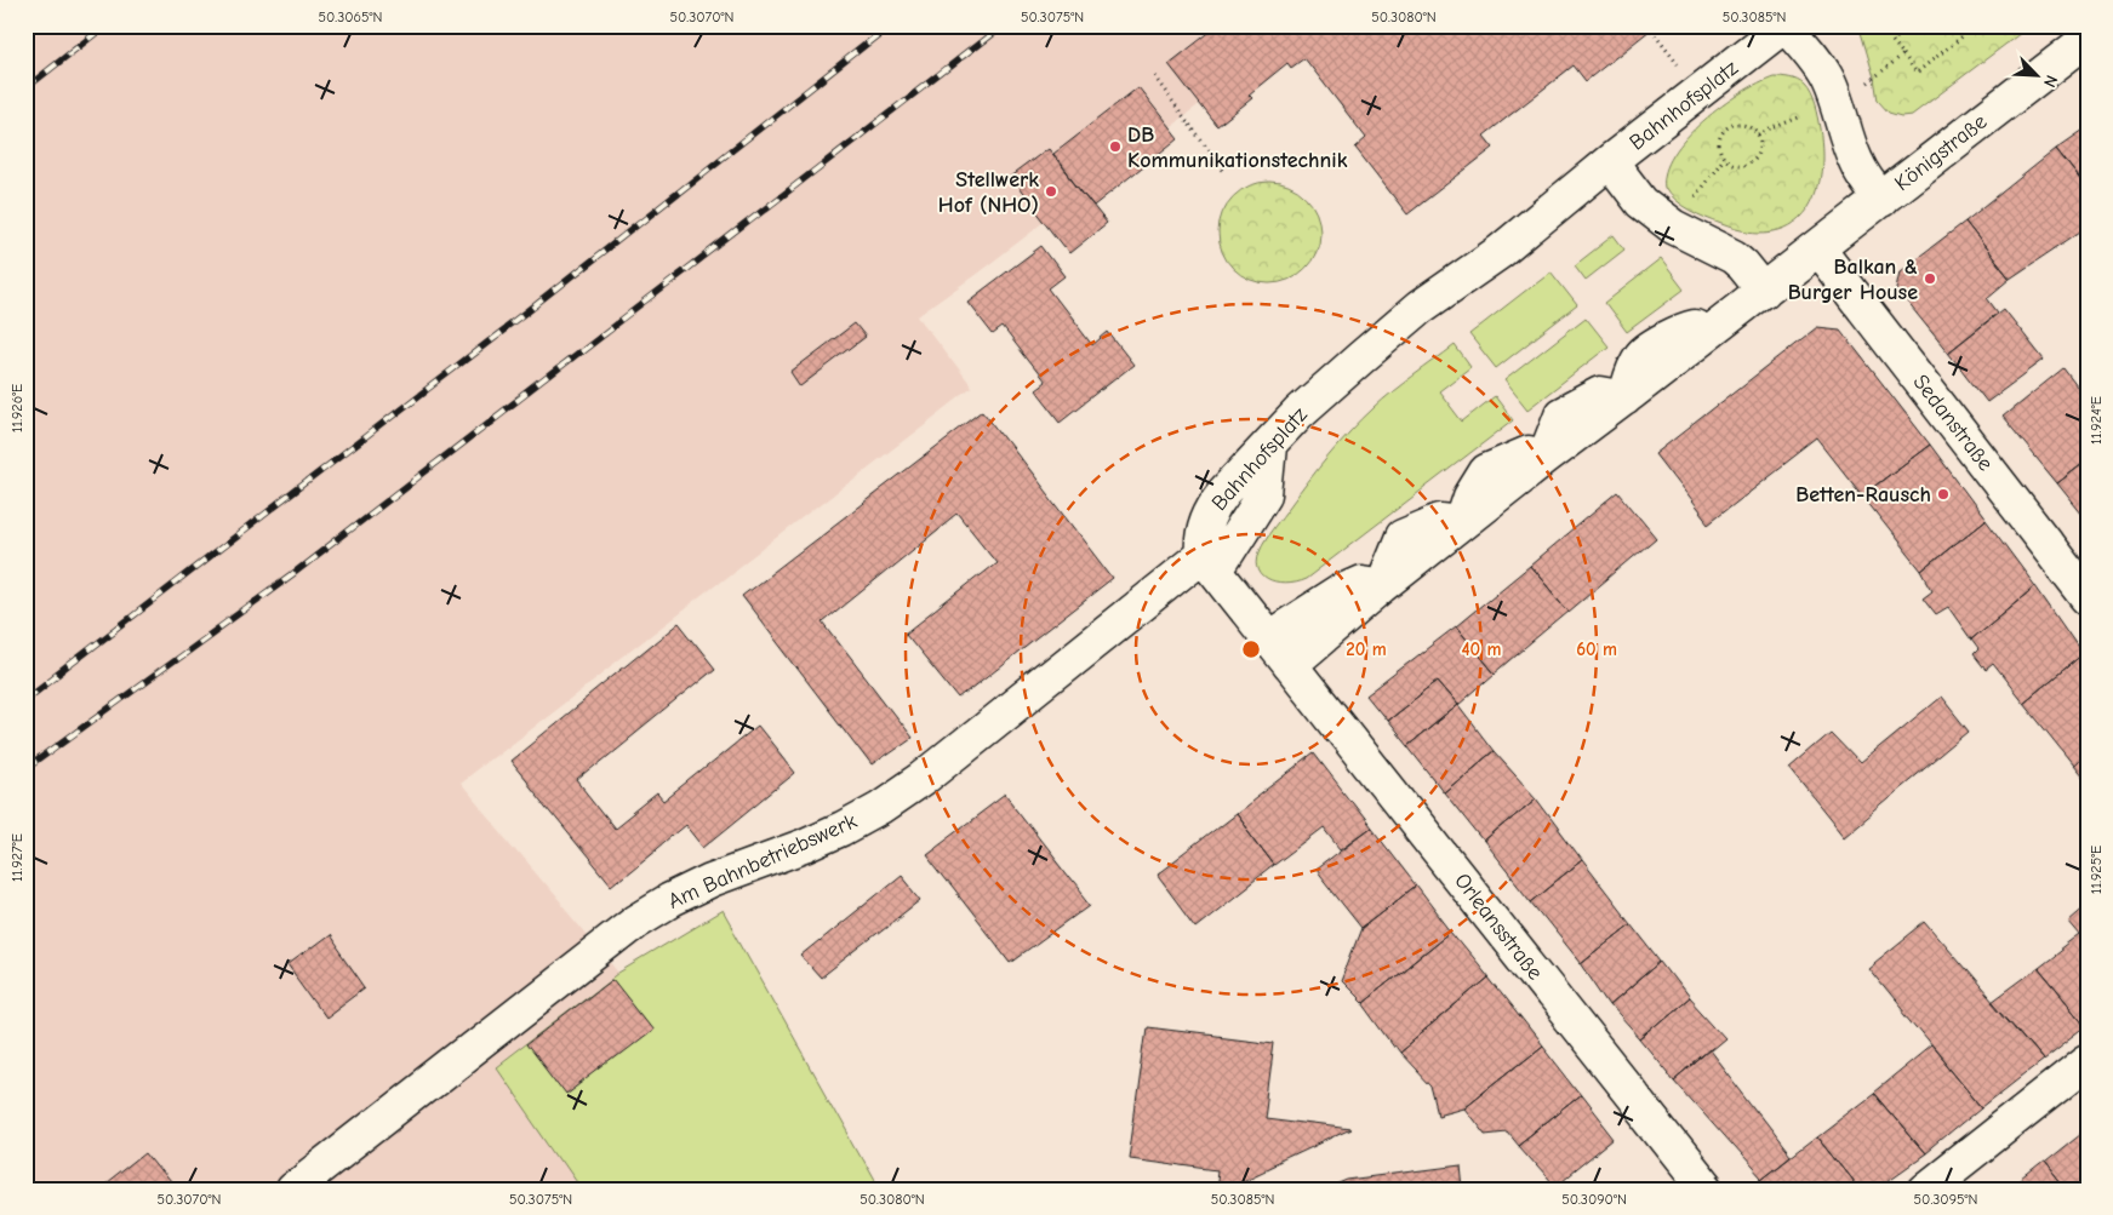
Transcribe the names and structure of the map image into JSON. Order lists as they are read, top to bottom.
{
  "streets": {
    "street": [
      "Bahnhofsplatz",
      "Königstraße",
      "Sedanstraße",
      "Am Bahnbetriebswerk",
      "Orleansstraße"
    ]
  },
  "crossings": [
    ["Bahnhofsplatz", "Königstraße"],
    ["Bahnhofsplatz", "Am Bahnbetriebswerk"]
  ],
  "places": [
    "DB Kommunikationstechnik",
    "Stellwerk Hof (NHO)",
    "Balkan & Burger House",
    "Betten-Rausch"
  ],
  "north": "bottom right",
  "coordinates": [
    "50.3065°N",
    "50.3070°N",
    "50.3075°N",
    "50.3080°N",
    "50.3085°N",
    "11.926°E",
    "11.924°E",
    "11.927°E",
    "11.925°E",
    "50.3090°N",
    "50.3095°N"
  ],
  "rings": ["20 m", "40 m", "60 m"]
}
